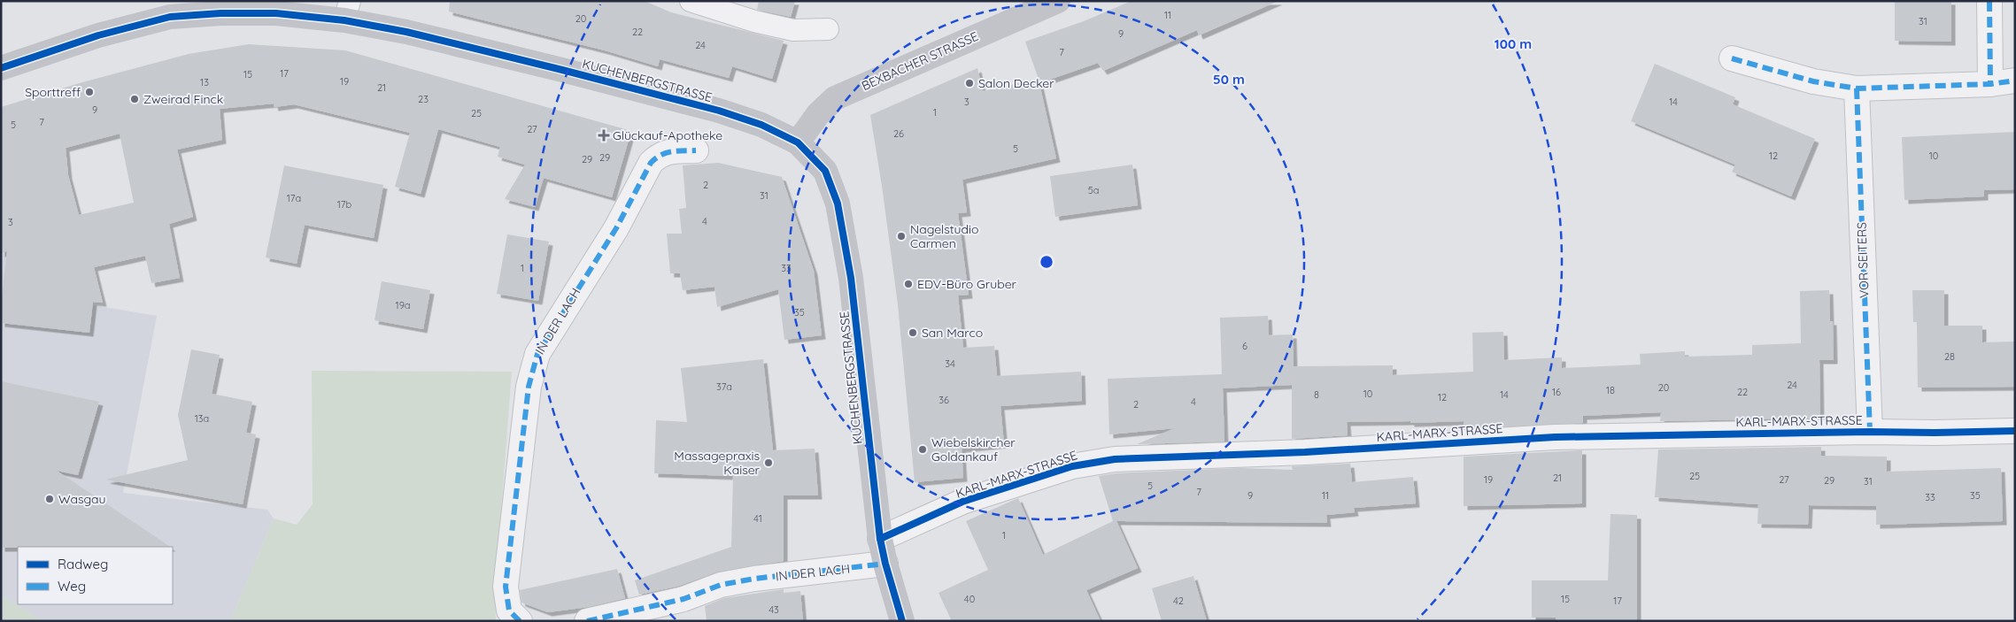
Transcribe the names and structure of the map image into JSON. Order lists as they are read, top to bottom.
{
  "streets": {
    "main road": ["BEXBACHER STRASSE", "KUCHENBERGSTRASSE"],
    "street": ["VOR SEITERS", "IN DER LACH", "KARL-MARX-STRASSE"]
  },
  "crossings": [
    ["BEXBACHER STRASSE", "KUCHENBERGSTRASSE"],
    ["KUCHENBERGSTRASSE", "IN DER LACH"],
    ["KUCHENBERGSTRASSE", "KARL-MARX-STRASSE"],
    ["VOR SEITERS", "KARL-MARX-STRASSE"]
  ],
  "places": {
    "other": [
      "Salon Decker",
      "Sporttreff",
      "Zweirad Finck",
      "Nagelstudio Carmen",
      "EDV-Büro Gruber",
      "San Marco",
      "Wiebelskircher Goldankauf",
      "Massagepraxis Kaiser",
      "Wasgau"
    ],
    "health": ["Glückauf-Apotheke"]
  },
  "house_numbers": [
    "11",
    "20",
    "31",
    "22",
    "9",
    "24",
    "7",
    "17",
    "15",
    "19",
    "13",
    "21",
    "23",
    "3",
    "14",
    "9",
    "1",
    "25",
    "7",
    "5",
    "27",
    "26",
    "5",
    "12",
    "10",
    "29",
    "29",
    "2",
    "5a",
    "31",
    "17a",
    "17b",
    "4",
    "3",
    "1",
    "33",
    "19a",
    "35",
    "6",
    "28",
    "34",
    "24",
    "37a",
    "20",
    "18",
    "16",
    "22",
    "10",
    "8",
    "14",
    "12",
    "36",
    "4",
    "2",
    "13a",
    "25",
    "21",
    "19",
    "27",
    "29",
    "31",
    "5",
    "7",
    "9",
    "11",
    "35",
    "33",
    "41",
    "1",
    "40",
    "15",
    "42",
    "17",
    "43"
  ],
  "legend": ["Radweg", "Weg"],
  "rings": ["100 m", "50 m"]
}
